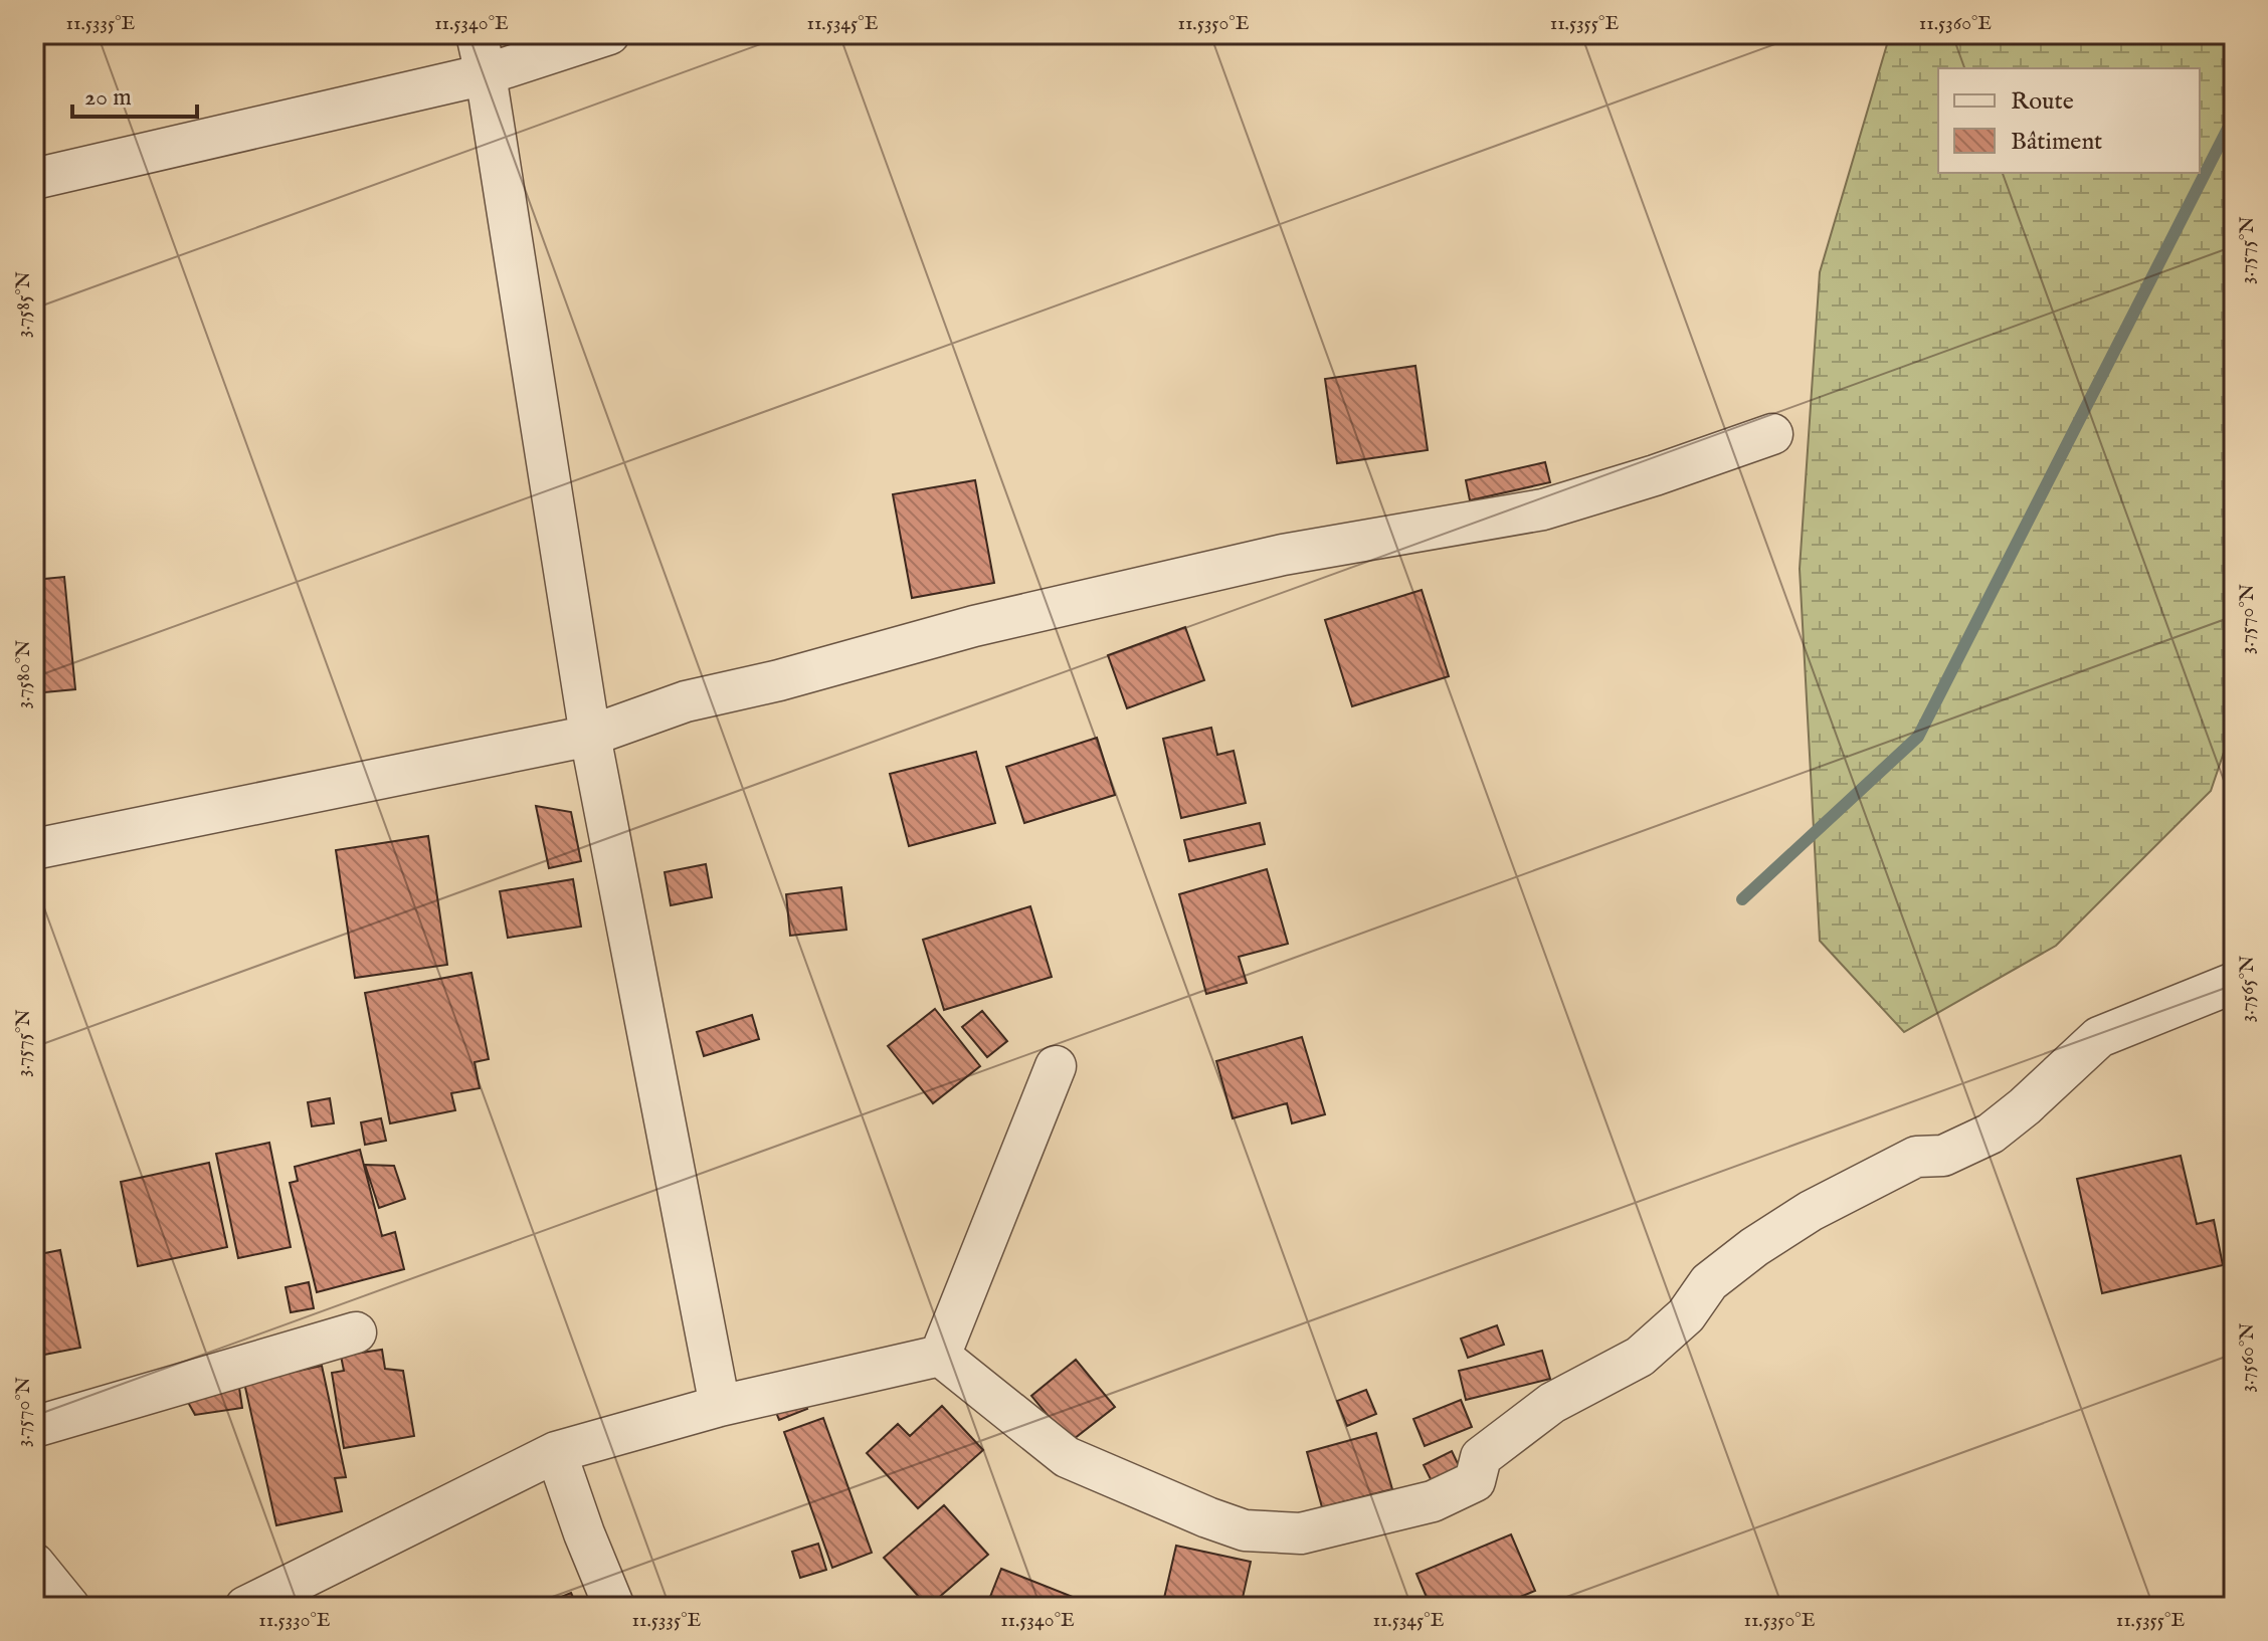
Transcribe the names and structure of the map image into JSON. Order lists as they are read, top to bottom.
{
  "legend": ["Route", "Bâtiment"],
  "scale_bar": "20 m",
  "coordinates": [
    "11.5335°E",
    "11.5340°E",
    "11.5345°E",
    "11.5350°E",
    "11.5355°E",
    "11.5360°E",
    "3.7575°N",
    "3.7585°N",
    "3.7570°N",
    "3.7580°N",
    "3.7565°N",
    "3.7560°N",
    "11.5330°E"
  ]
}
